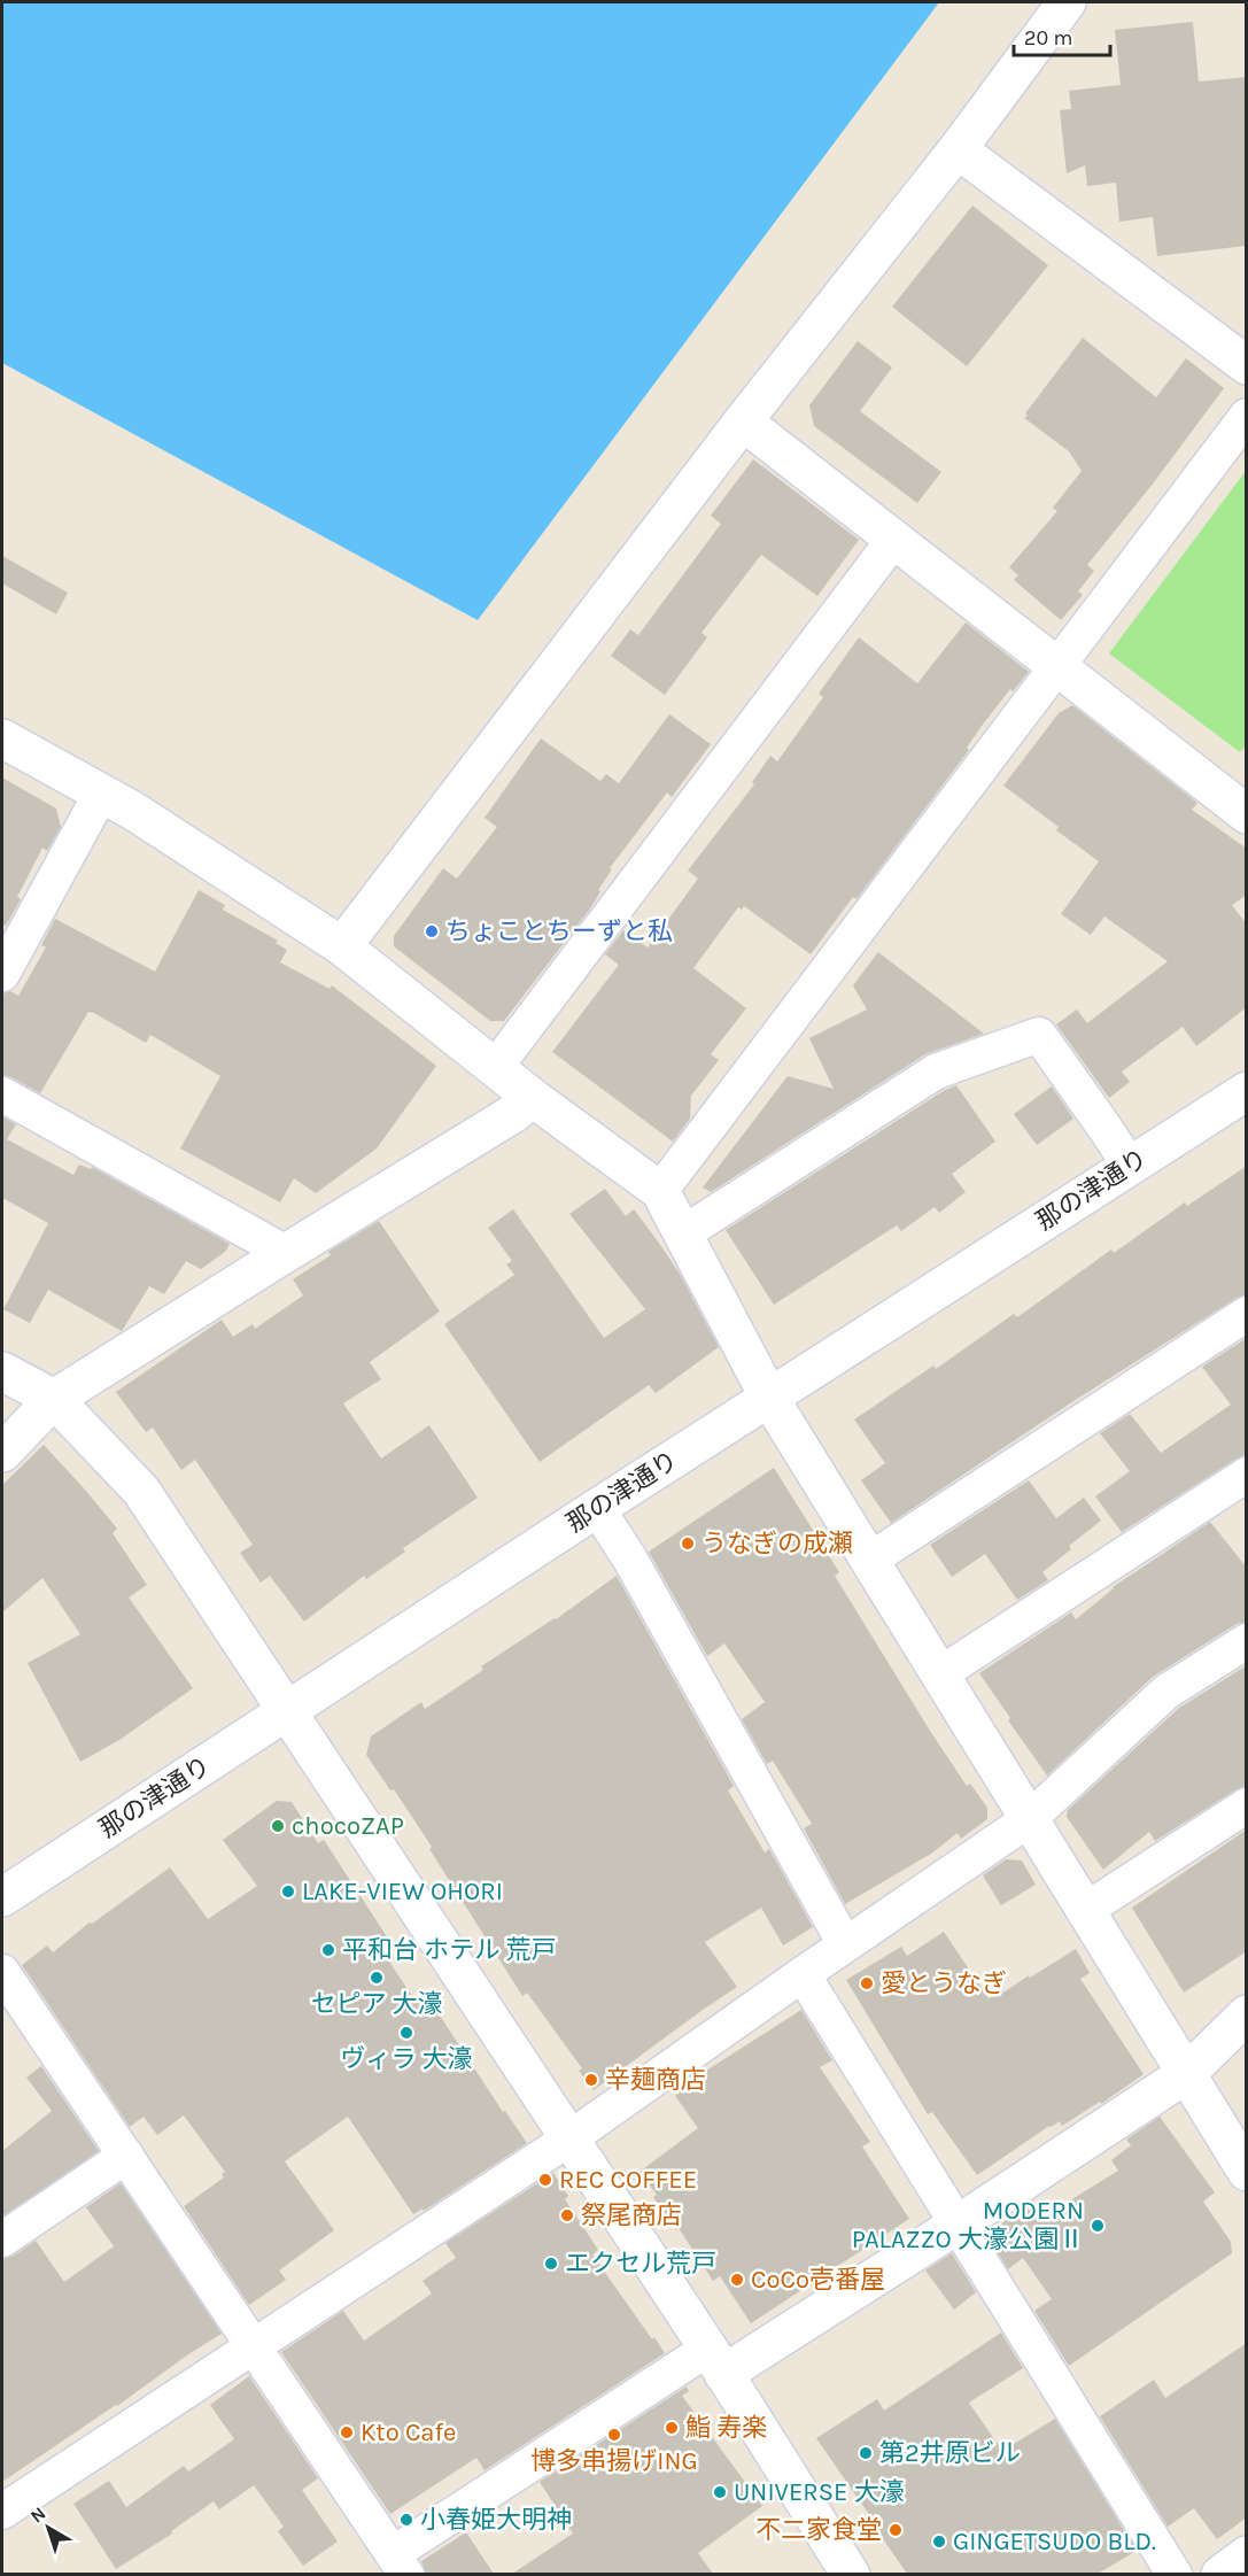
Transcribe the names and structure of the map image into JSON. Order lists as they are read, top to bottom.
{
  "streets": {
    "street": ["那の津通り"]
  },
  "places": [
    "ちょことちーずと私",
    "うなぎの成瀬",
    "chocoZAP",
    "LAKE-VIEW OHORI",
    "平和台 ホテル 荒戸",
    "セピア 大濠",
    "愛とうなぎ",
    "ヴィラ 大濠",
    "辛麺商店",
    "REC COFFEE",
    "祭尾商店",
    "MODERN PALAZZO 大濠公園Ⅱ",
    "エクセル荒戸",
    "CoCo壱番屋",
    "鮨 寿楽",
    "Kto Cafe",
    "博多串揚げING",
    "第2井原ビル",
    "UNIVERSE 大濠",
    "小春姫大明神",
    "不二家食堂",
    "GINGETSUDO BLD."
  ],
  "scale_bar": "20 m",
  "north": "top left"
}
